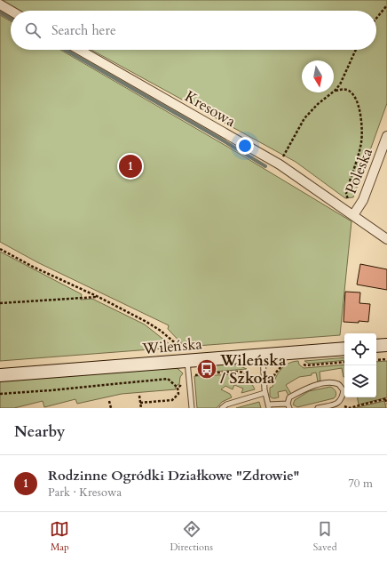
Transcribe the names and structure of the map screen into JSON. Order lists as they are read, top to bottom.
{
  "streets": {
    "street": ["Kresowa", "Poleska", "Wileńska"]
  },
  "crossings": [
    ["Kresowa", "Poleska"]
  ],
  "places": {
    "bus stop": ["Wileńska / Szkoła"]
  },
  "north": "bottom",
  "page": {
    "search": "Search here",
    "pins": "1",
    "heading": "Nearby",
    "list": [
      {
        "mark": "1",
        "name": "Rodzinne Ogródki Działkowe \"Zdrowie\"",
        "note": "Park · Kresowa",
        "value": "70 m"
      }
    ],
    "nav": ["Map", "Directions", "Saved"]
  }
}
